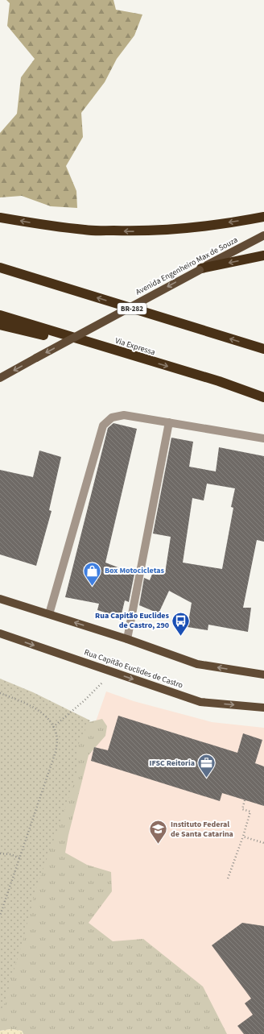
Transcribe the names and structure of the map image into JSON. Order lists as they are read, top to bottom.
{
  "streets": {
    "highway": ["BR-282", "Via Expressa"],
    "main road": ["Avenida Engenheiro Max de Souza", "Rua Capitão Euclides de Castro"]
  },
  "one_way": ["Avenida Engenheiro Max de Souza"],
  "places": {
    "shop": ["Box Motocicletas"],
    "bus stop": ["Rua Capitão Euclides de Castro, 290"],
    "office": ["IFSC Reitoria"],
    "school or university": ["Instituto Federal de Santa Catarina"]
  }
}
